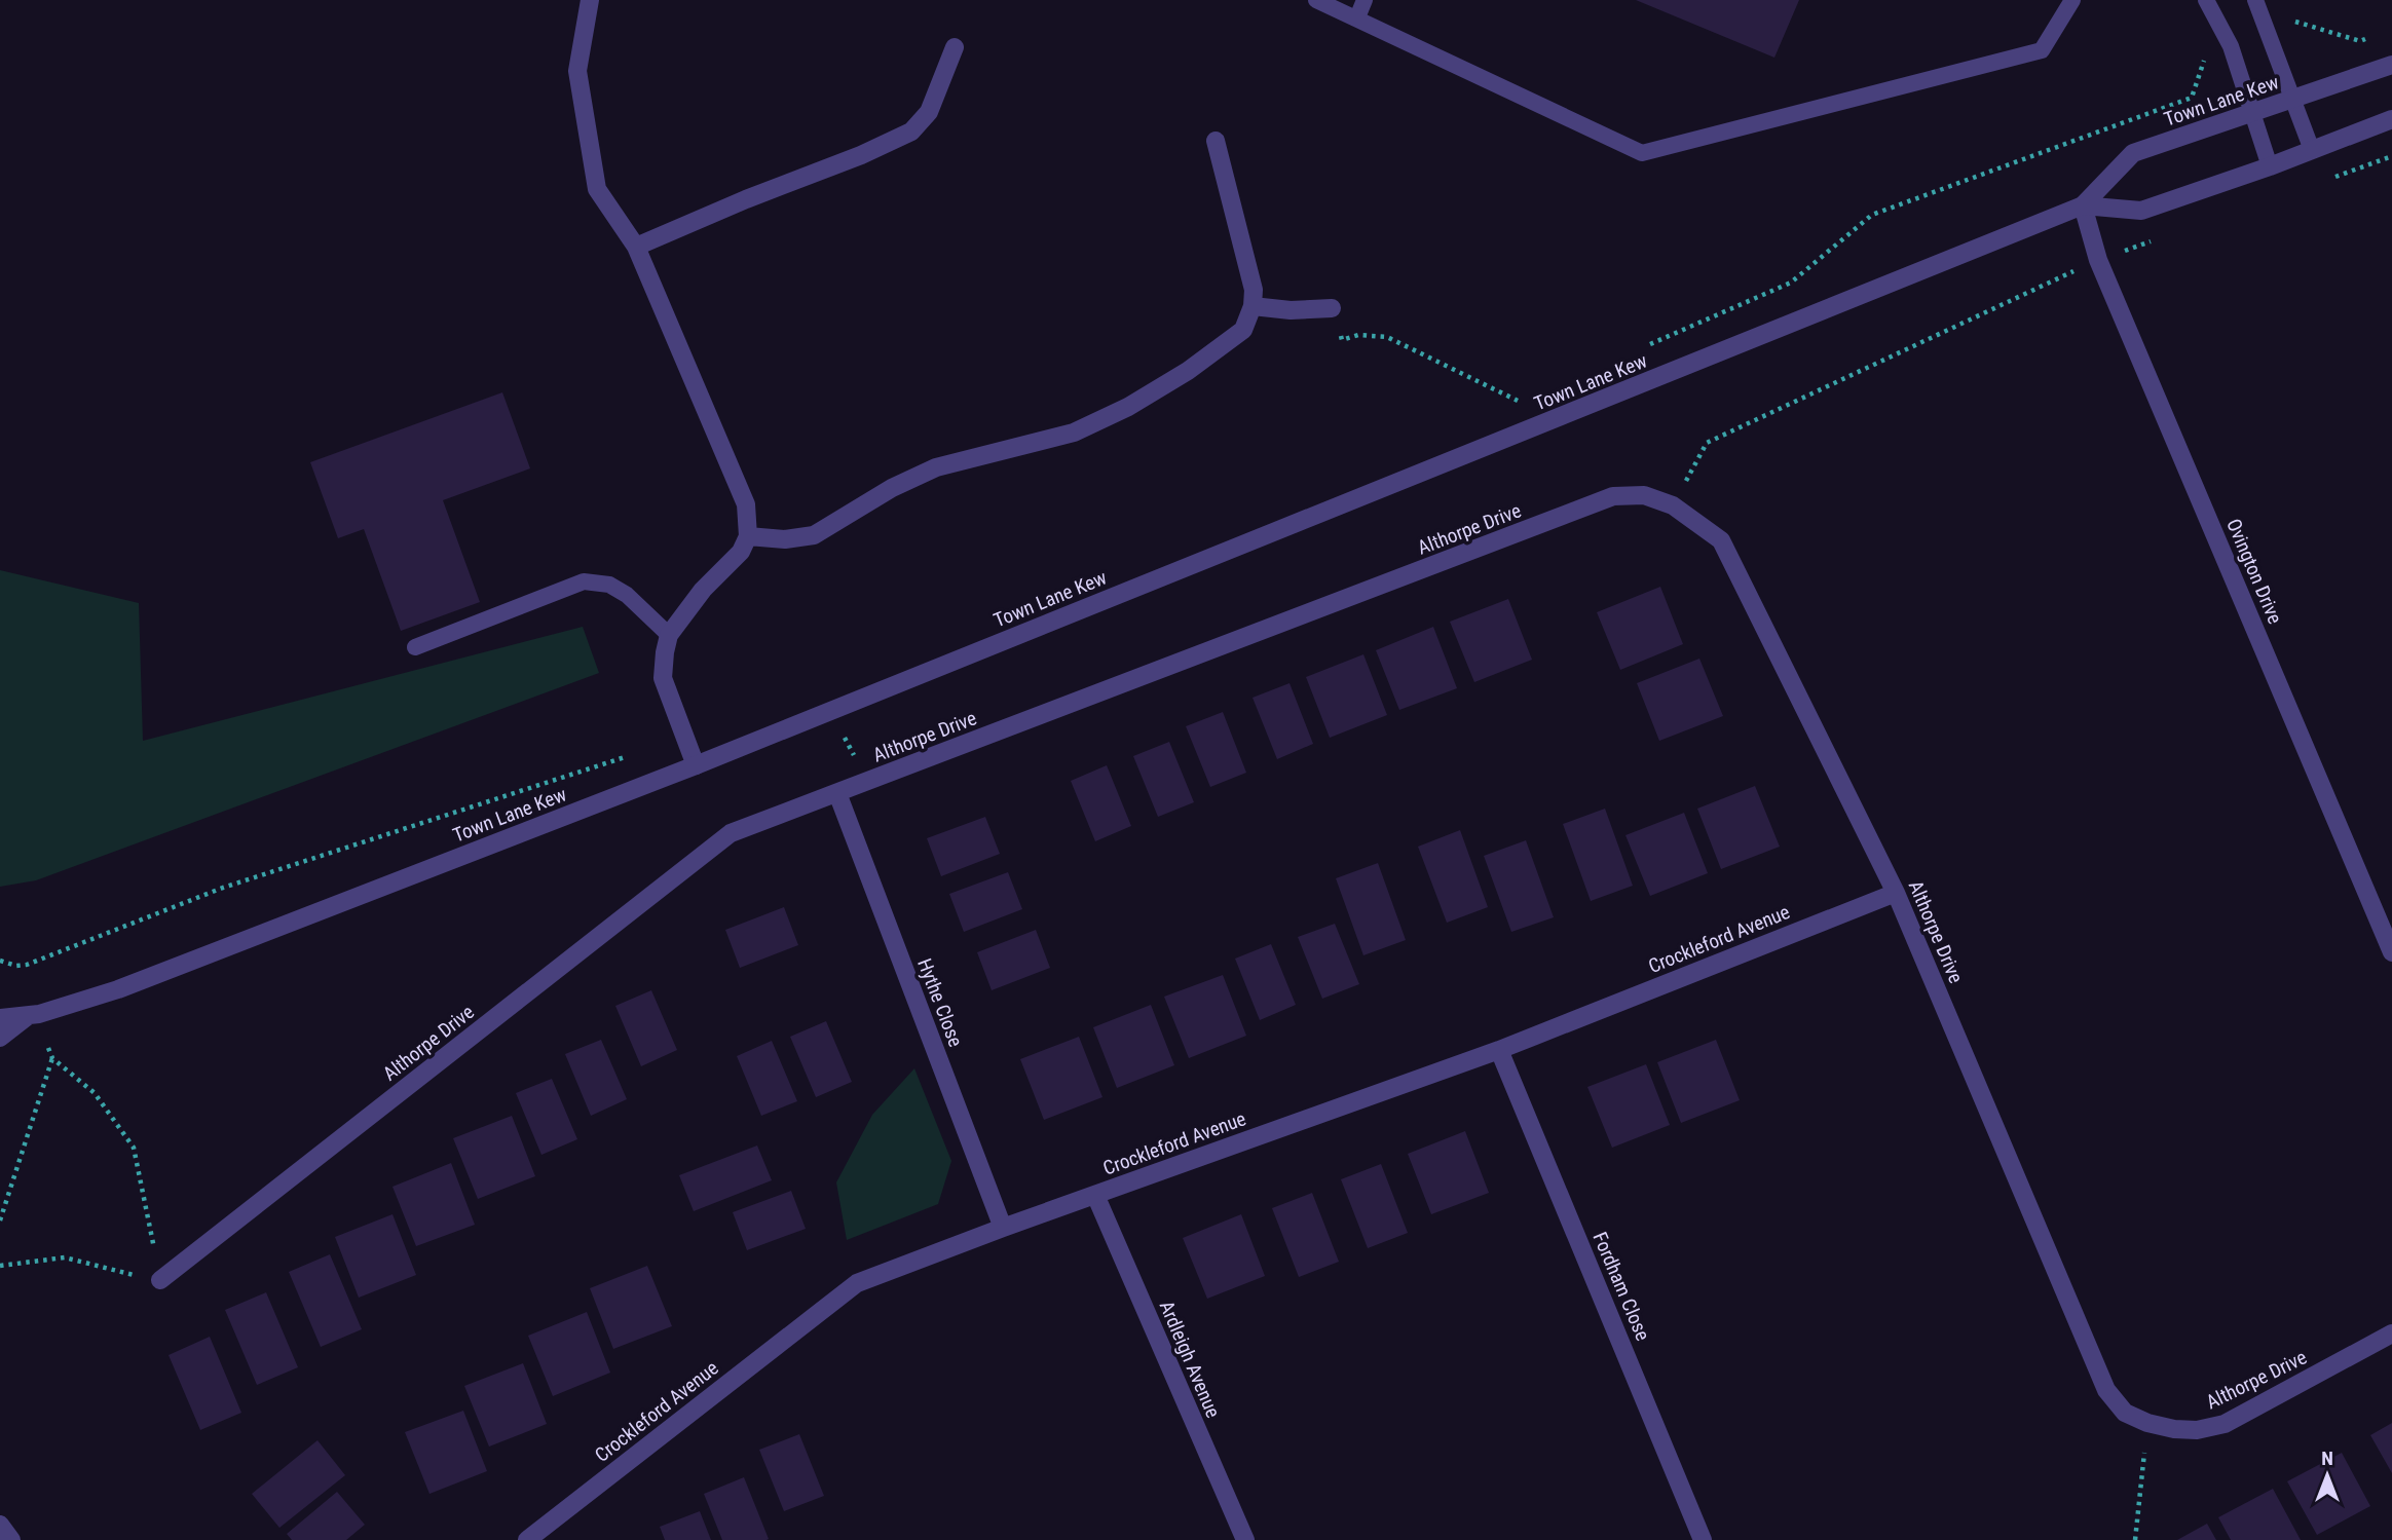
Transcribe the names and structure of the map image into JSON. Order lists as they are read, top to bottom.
{
  "streets": {
    "street": [
      "Town Lane Kew",
      "Althorpe Drive",
      "Ovington Drive",
      "Crockleford Avenue",
      "Hythe Close",
      "Fordham Close",
      "Ardleigh Avenue"
    ]
  },
  "crossings": [
    ["Town Lane Kew", "Ovington Drive"],
    ["Althorpe Drive", "Crockleford Avenue"],
    ["Althorpe Drive", "Hythe Close"],
    ["Crockleford Avenue", "Hythe Close"],
    ["Crockleford Avenue", "Fordham Close"],
    ["Crockleford Avenue", "Ardleigh Avenue"]
  ],
  "north": "top"
}
